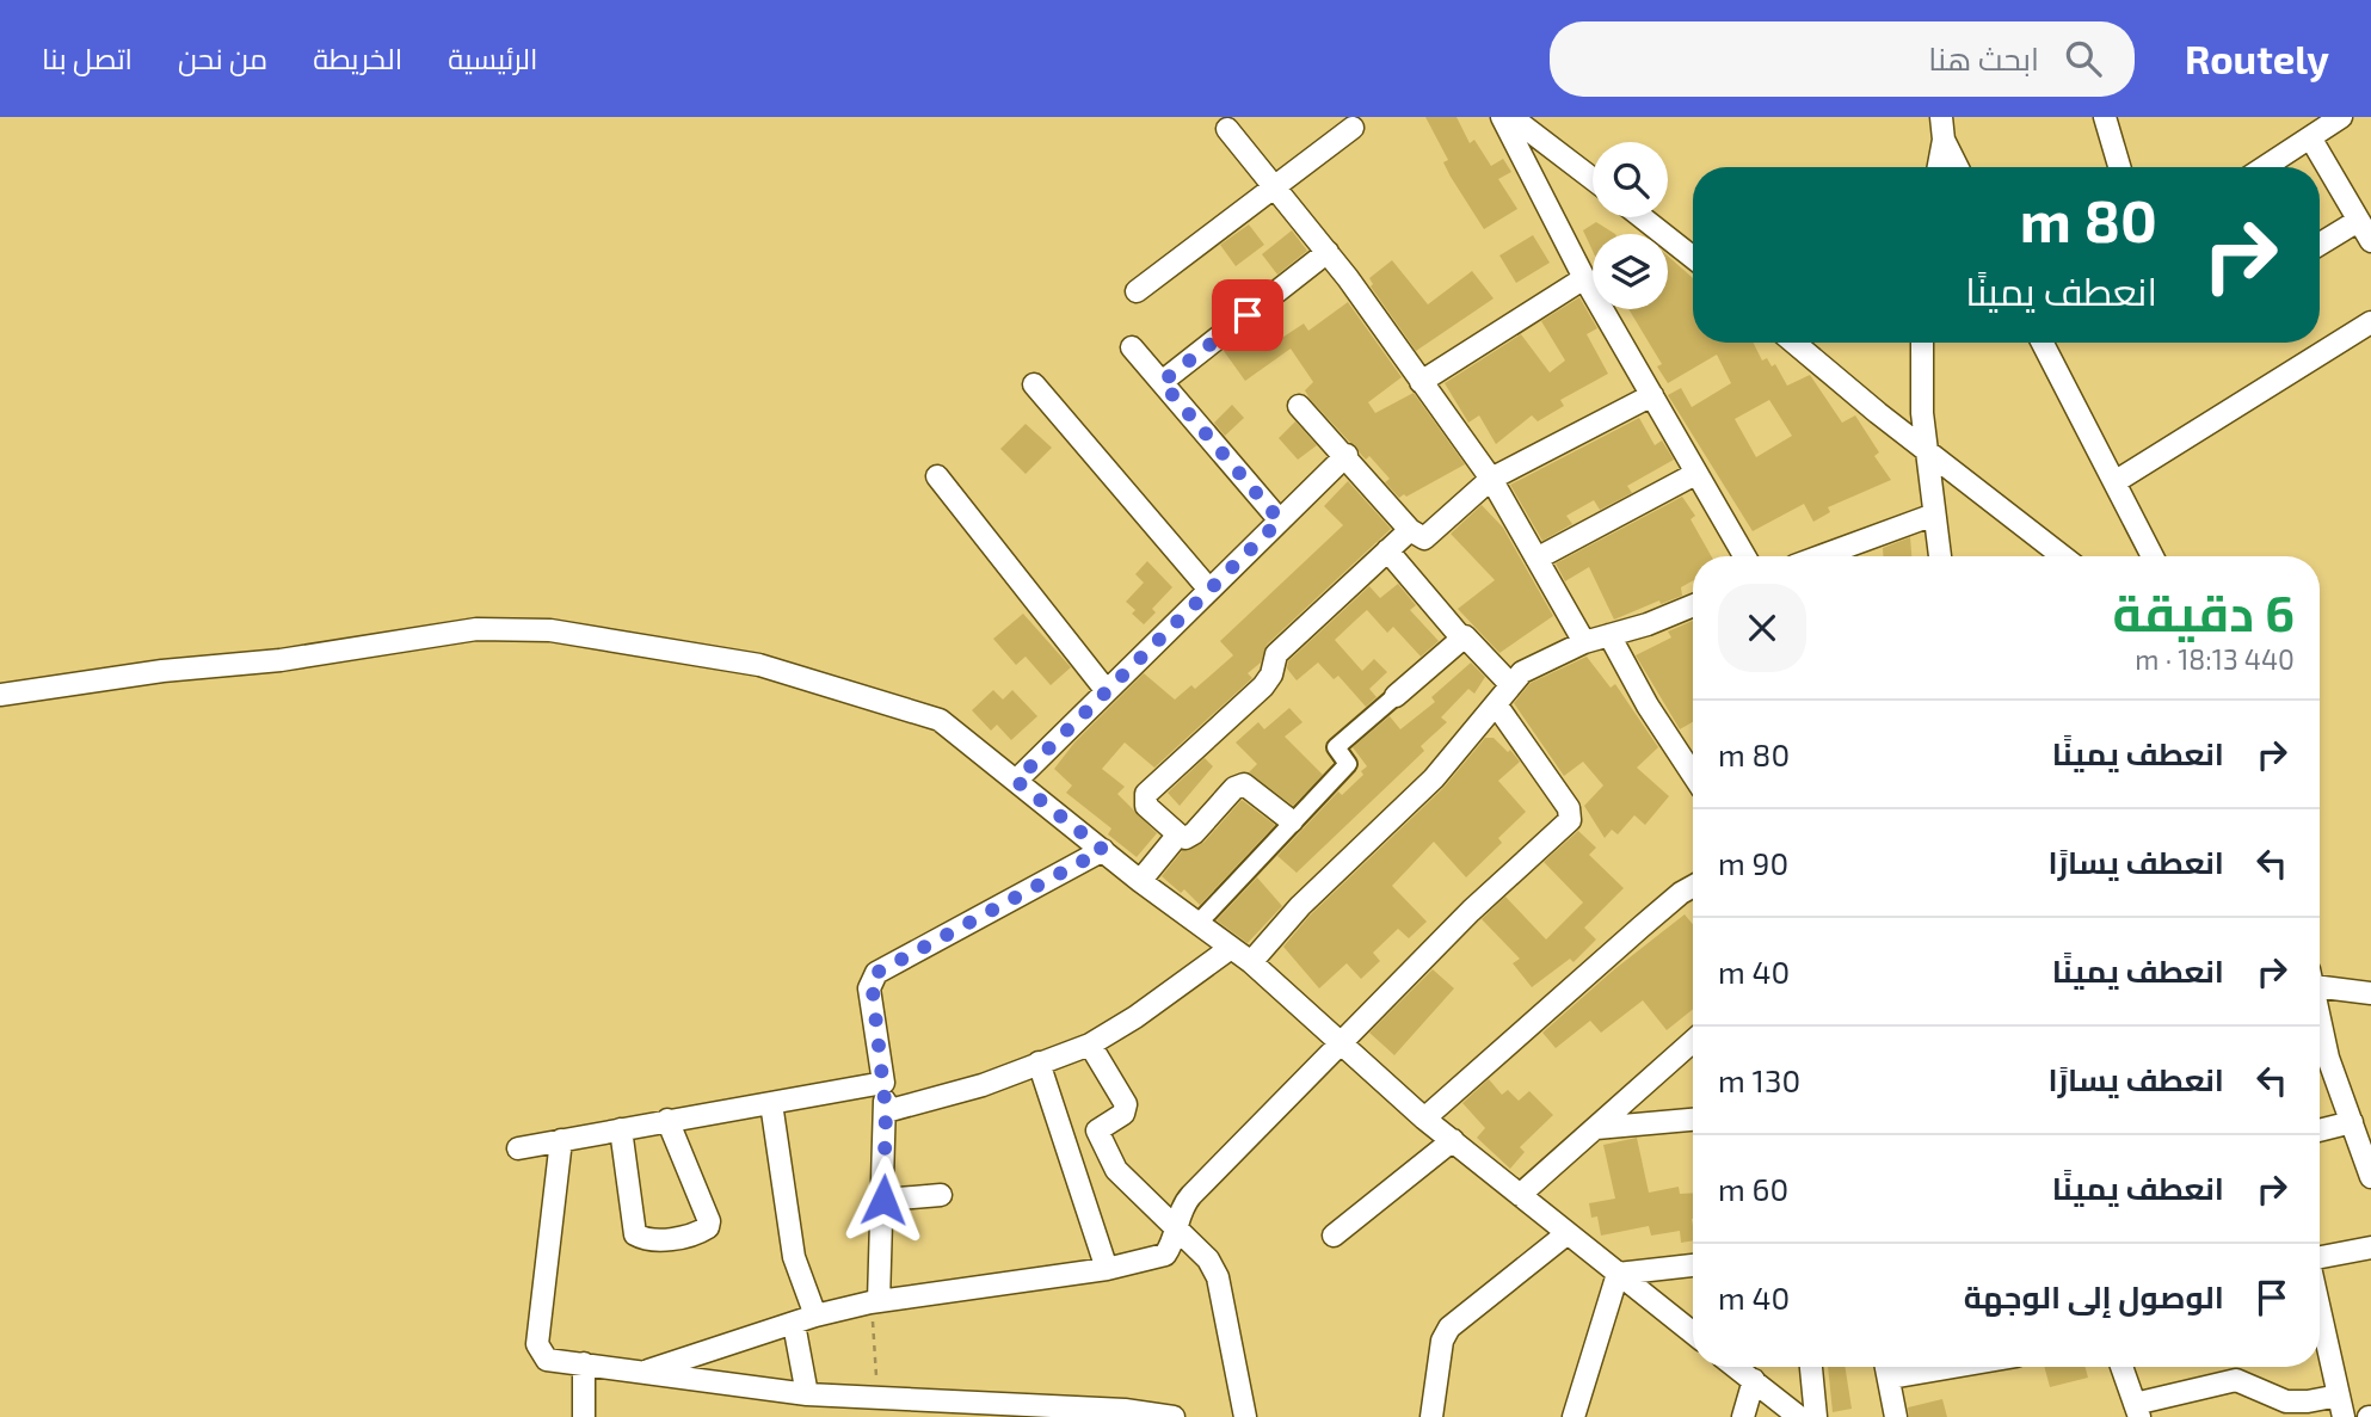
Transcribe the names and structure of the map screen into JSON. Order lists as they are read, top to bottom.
{
  "page": {
    "header": "Routely",
    "search": "ابحث هنا",
    "nav": [
      "الرئيسية",
      "الخريطة",
      "من نحن",
      "اتصل بنا"
    ],
    "turn": ["80 m", "انعطف يمينًا"],
    "heading": ["6 دقيقة", "440 m · 18:13"],
    "list": [
      {
        "name": "انعطف يمينًا",
        "value": "80 m"
      },
      {
        "name": "انعطف يسارًا",
        "value": "90 m"
      },
      {
        "name": "انعطف يمينًا",
        "value": "40 m"
      },
      {
        "name": "انعطف يسارًا",
        "value": "130 m"
      },
      {
        "name": "انعطف يمينًا",
        "value": "60 m"
      },
      {
        "name": "الوصول إلى الوجهة",
        "value": "40 m"
      }
    ]
  }
}
